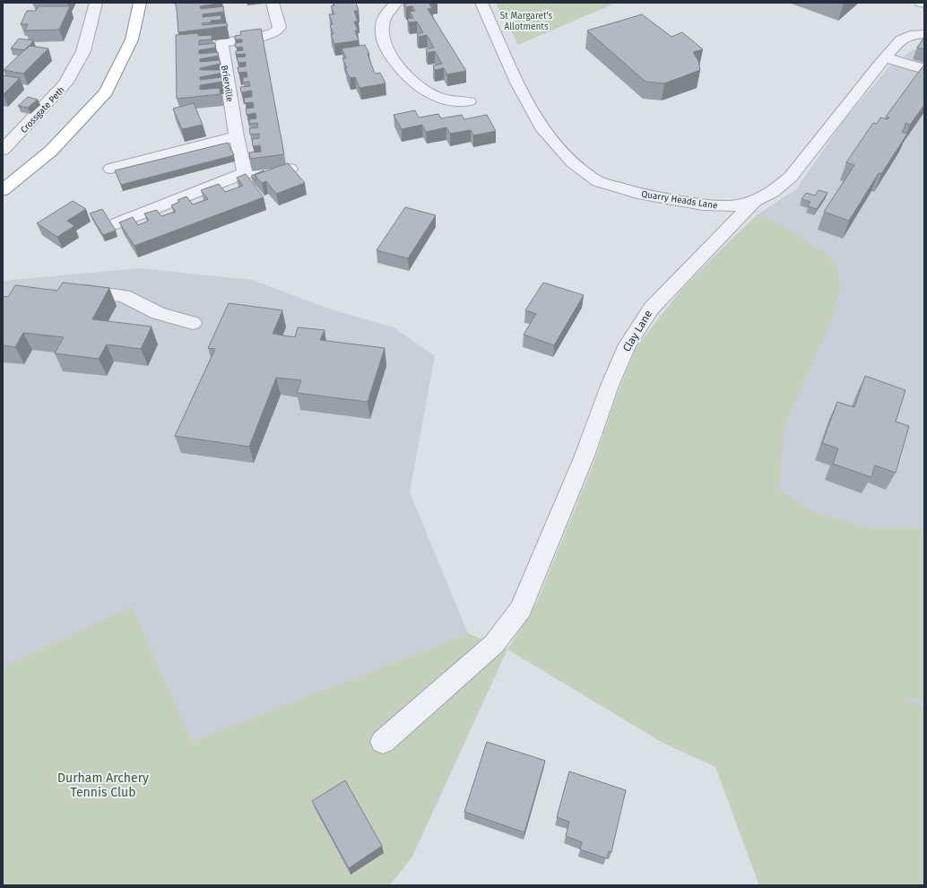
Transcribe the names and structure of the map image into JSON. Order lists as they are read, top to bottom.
{
  "streets": {
    "street": [
      "Brierville",
      "Crossgate Peth",
      "Quarry Heads Lane",
      "Clay Lane"
    ]
  },
  "crossings": [
    ["Quarry Heads Lane", "Clay Lane"]
  ],
  "parks": ["St Margaret's Allotments", "Durham Archery Tennis Club"]
}
